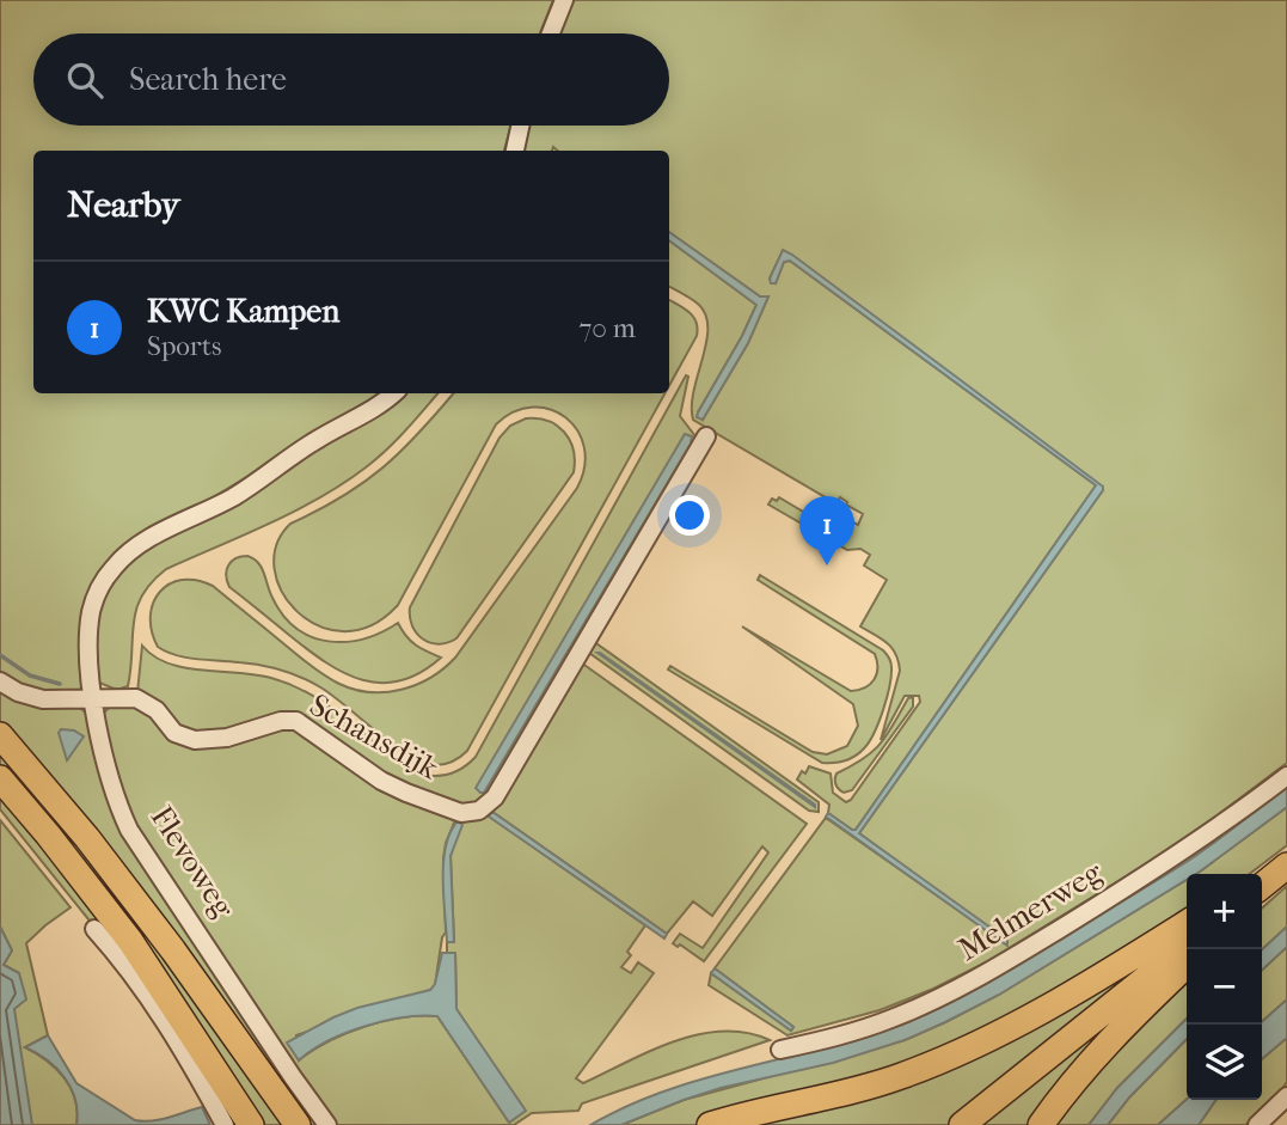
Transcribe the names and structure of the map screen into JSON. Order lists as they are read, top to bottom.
{
  "streets": {
    "highway": ["Flevoweg"],
    "street": ["Schansdijk", "Melmerweg"]
  },
  "crossings": [
    ["Schansdijk", "Flevoweg"]
  ],
  "page": {
    "search": "Search here",
    "heading": "Nearby",
    "list": [
      {
        "mark": "1",
        "name": "KWC Kampen",
        "note": "Sports",
        "value": "70 m"
      }
    ],
    "pins": "1",
    "map_buttons": ["+", "−"]
  }
}
